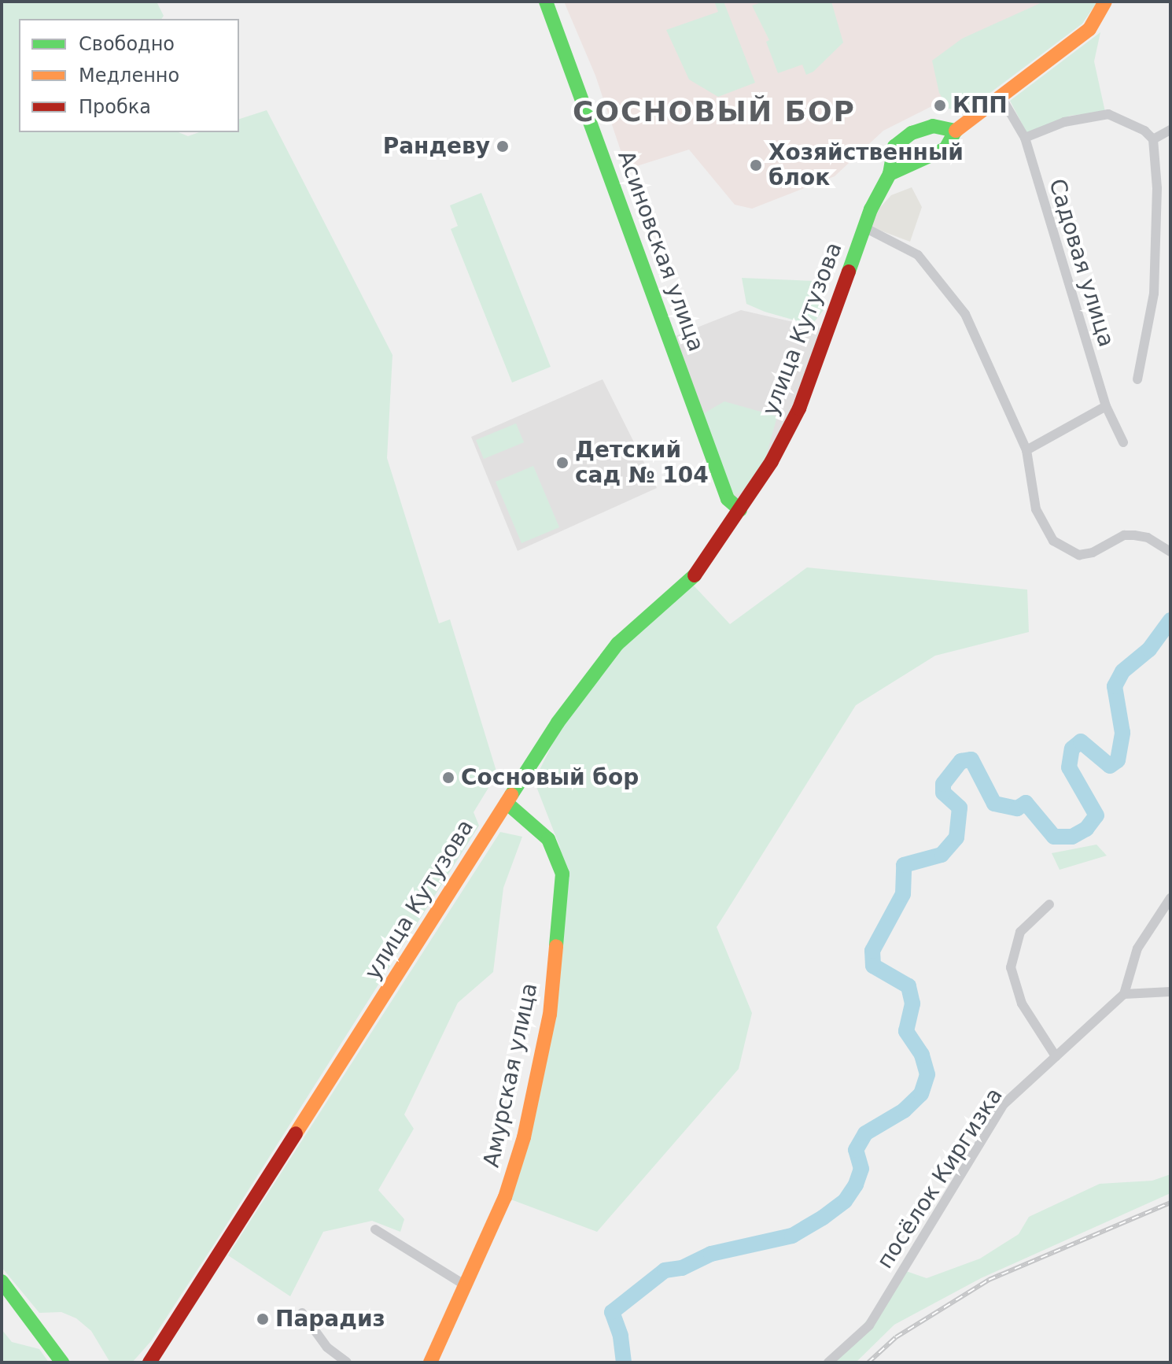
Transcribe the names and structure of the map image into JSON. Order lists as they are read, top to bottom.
{
  "streets": {
    "street": [
      "Асиновская улица",
      "Садовая улица",
      "улица Кутузова",
      "Амурская улица",
      "посёлок Киргизка"
    ]
  },
  "crossings": [
    ["Асиновская улица", "улица Кутузова"],
    ["улица Кутузова", "Амурская улица"]
  ],
  "districts": ["СОСНОВЫЙ БОР"],
  "places": [
    "КПП",
    "Рандеву",
    "Хозяйственный блок",
    "Детский сад № 104",
    "Сосновый бор",
    "Парадиз"
  ],
  "legend": ["Свободно", "Медленно", "Пробка"]
}
